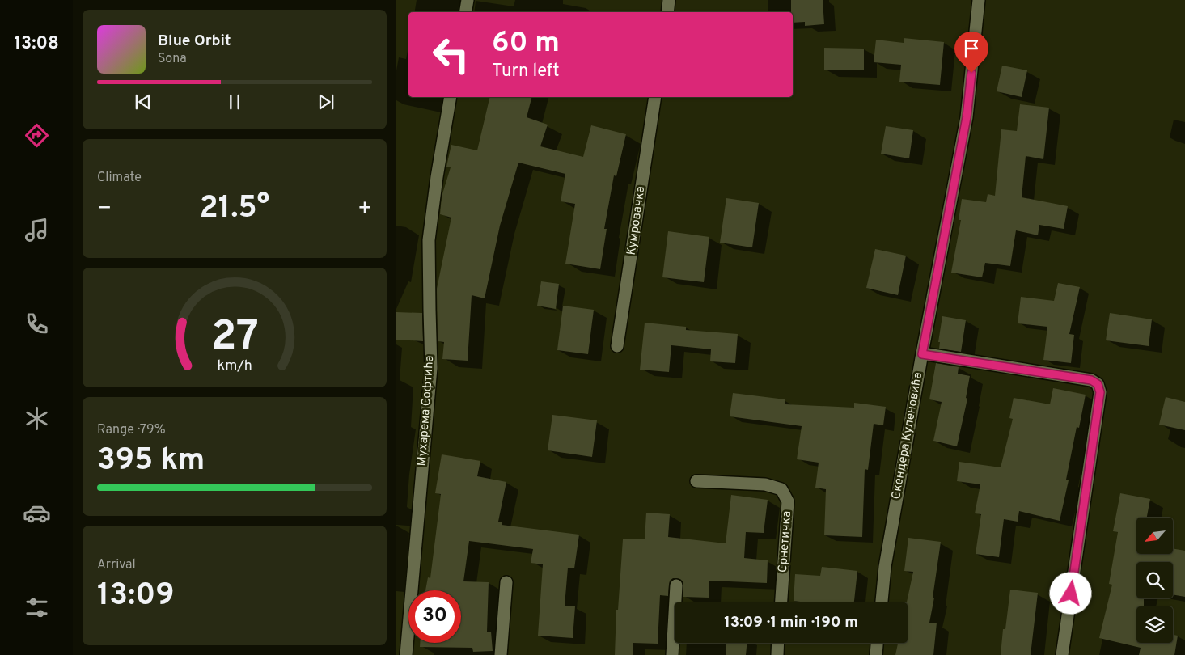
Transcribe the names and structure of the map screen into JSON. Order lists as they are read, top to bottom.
{
  "streets": {
    "street": [
      "Кумровачка",
      "Мухарема Софтића",
      "Скендера Куленовића",
      "Срнетичка"
    ]
  },
  "north": "bottom left",
  "page": {
    "tabs": "13:08",
    "turn": ["60 m", "Turn left"],
    "song": ["Blue Orbit", "Sona"],
    "tile": [
      "Climate",
      ["Range · 79%", "395 km"],
      ["Arrival", "13:09"]
    ],
    "heat": ["−", "21.5°", "+"],
    "limit": "30",
    "trip": "13:09 · 1 min · 190 m",
    "gauge": ["27", "km/h"]
  }
}
